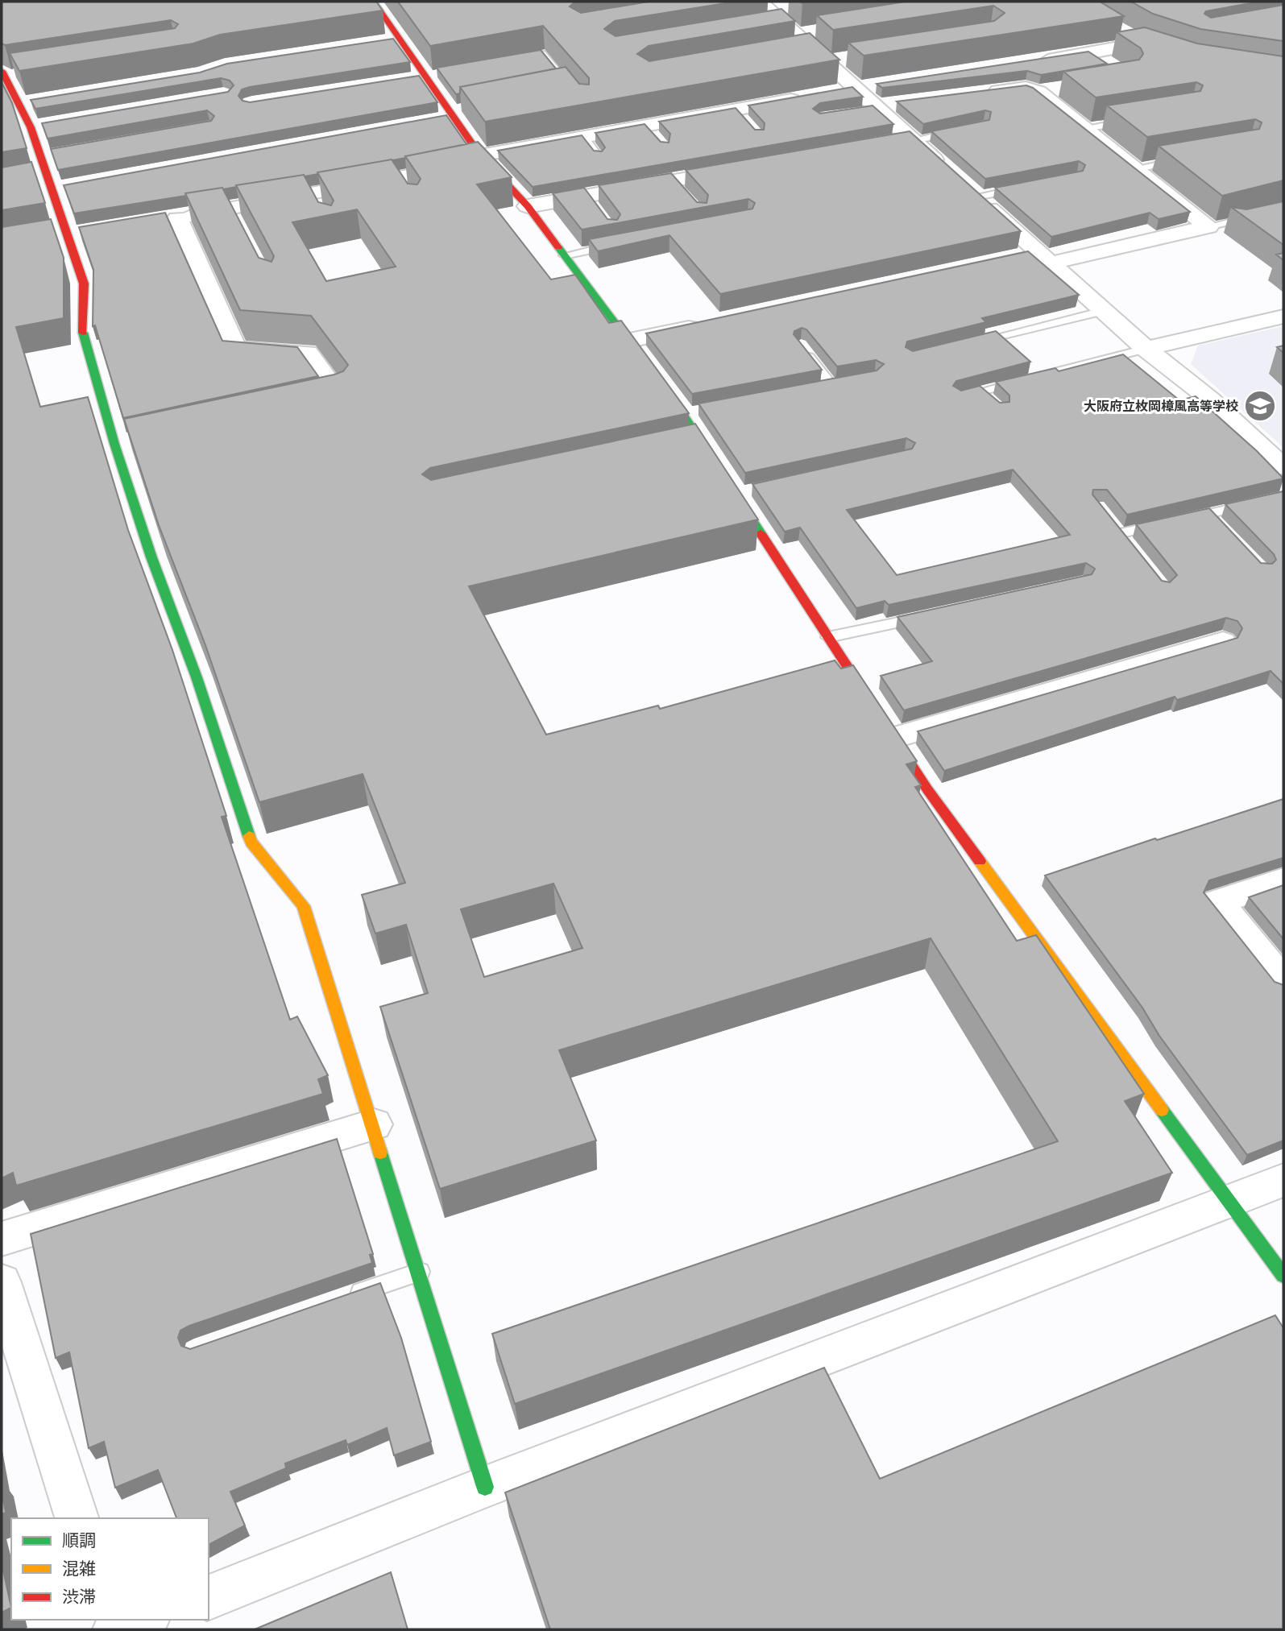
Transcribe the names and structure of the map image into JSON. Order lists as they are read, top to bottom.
{
  "places": {
    "school or university": ["大阪府立枚岡樟風高等学校"]
  },
  "legend": ["順調", "混雑", "渋滞"]
}
